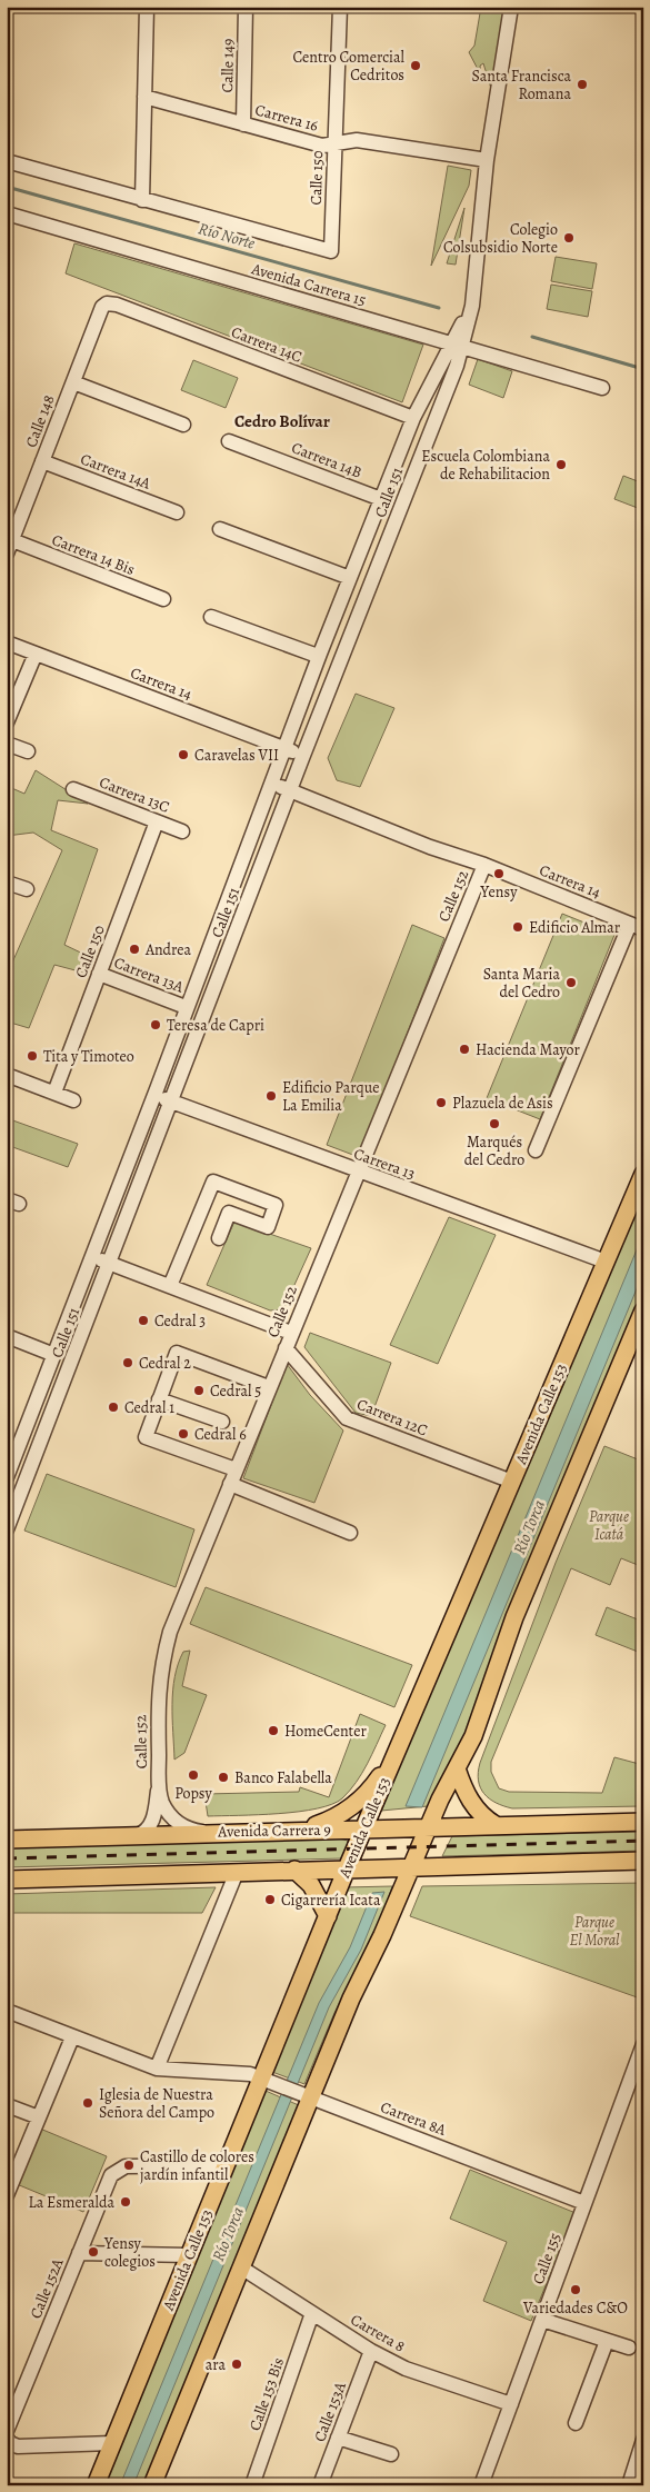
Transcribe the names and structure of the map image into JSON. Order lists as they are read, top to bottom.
{
  "streets": {
    "main road": ["Avenida Calle 153", "Avenida Carrera 9"],
    "street": [
      "Calle 149",
      "Carrera 16",
      "Calle 150",
      "Avenida Carrera 15",
      "Carrera 14C",
      "Calle 148",
      "Carrera 14B",
      "Carrera 14A",
      "Calle 151",
      "Carrera 14 Bis",
      "Carrera 14",
      "Carrera 13C",
      "Calle 152",
      "Carrera 13A",
      "Carrera 13",
      "Carrera 12C",
      "Carrera 8A",
      "Calle 155",
      "Calle 152A",
      "Carrera 8",
      "Calle 153 Bis",
      "Calle 153A"
    ]
  },
  "crossings": [
    ["Calle 149", "Carrera 16"],
    ["Carrera 16", "Calle 150"],
    ["Carrera 16", "Calle 151"],
    ["Calle 150", "Carrera 13C"],
    ["Calle 150", "Carrera 13A"],
    ["Avenida Carrera 15", "Calle 151"],
    ["Carrera 14C", "Calle 148"],
    ["Carrera 14C", "Calle 151"],
    ["Calle 148", "Carrera 14A"],
    ["Calle 148", "Carrera 14 Bis"],
    ["Carrera 14B", "Calle 151"],
    ["Calle 151", "Carrera 14"],
    ["Calle 151", "Carrera 13A"],
    ["Calle 151", "Carrera 13"],
    ["Carrera 14", "Calle 152"],
    ["Calle 152", "Carrera 13"],
    ["Calle 152", "Carrera 12C"],
    ["Calle 152", "Avenida Carrera 9"],
    ["Carrera 13", "Avenida Calle 153"],
    ["Avenida Calle 153", "Carrera 12C"],
    ["Avenida Calle 153", "Avenida Carrera 9"],
    ["Avenida Calle 153", "Carrera 8A"],
    ["Avenida Calle 153", "Calle 152A"],
    ["Carrera 8A", "Calle 155"],
    ["Calle 155", "Carrera 8"],
    ["Carrera 8", "Calle 153 Bis"],
    ["Carrera 8", "Calle 153A"]
  ],
  "districts": ["Cedro Bolívar"],
  "water": ["Río Norte", "Río Torca"],
  "parks": ["Parque Icatá", "Parque El Moral"],
  "places": [
    "Centro Comercial Cedritos",
    "Santa Francisca Romana",
    "Colegio Colsubsidio Norte",
    "Escuela Colombiana de Rehabilitacion",
    "Caravelas VII",
    "Yensy",
    "Edificio Almar",
    "Andrea",
    "Santa Maria del Cedro",
    "Teresa de Capri",
    "Hacienda Mayor",
    "Tita y Timoteo",
    "Edificio Parque La Emilia",
    "Plazuela de Asis",
    "Marqués del Cedro",
    "Cedral 3",
    "Cedral 2",
    "Cedral 5",
    "Cedral 1",
    "Cedral 6",
    "HomeCenter",
    "Popsy",
    "Banco Falabella",
    "Cigarrería Icata",
    "Iglesia de Nuestra Señora del Campo",
    "Castillo de colores jardín infantil",
    "La Esmeralda",
    "Yensy colegios",
    "Variedades C&O",
    "ara"
  ]
}
